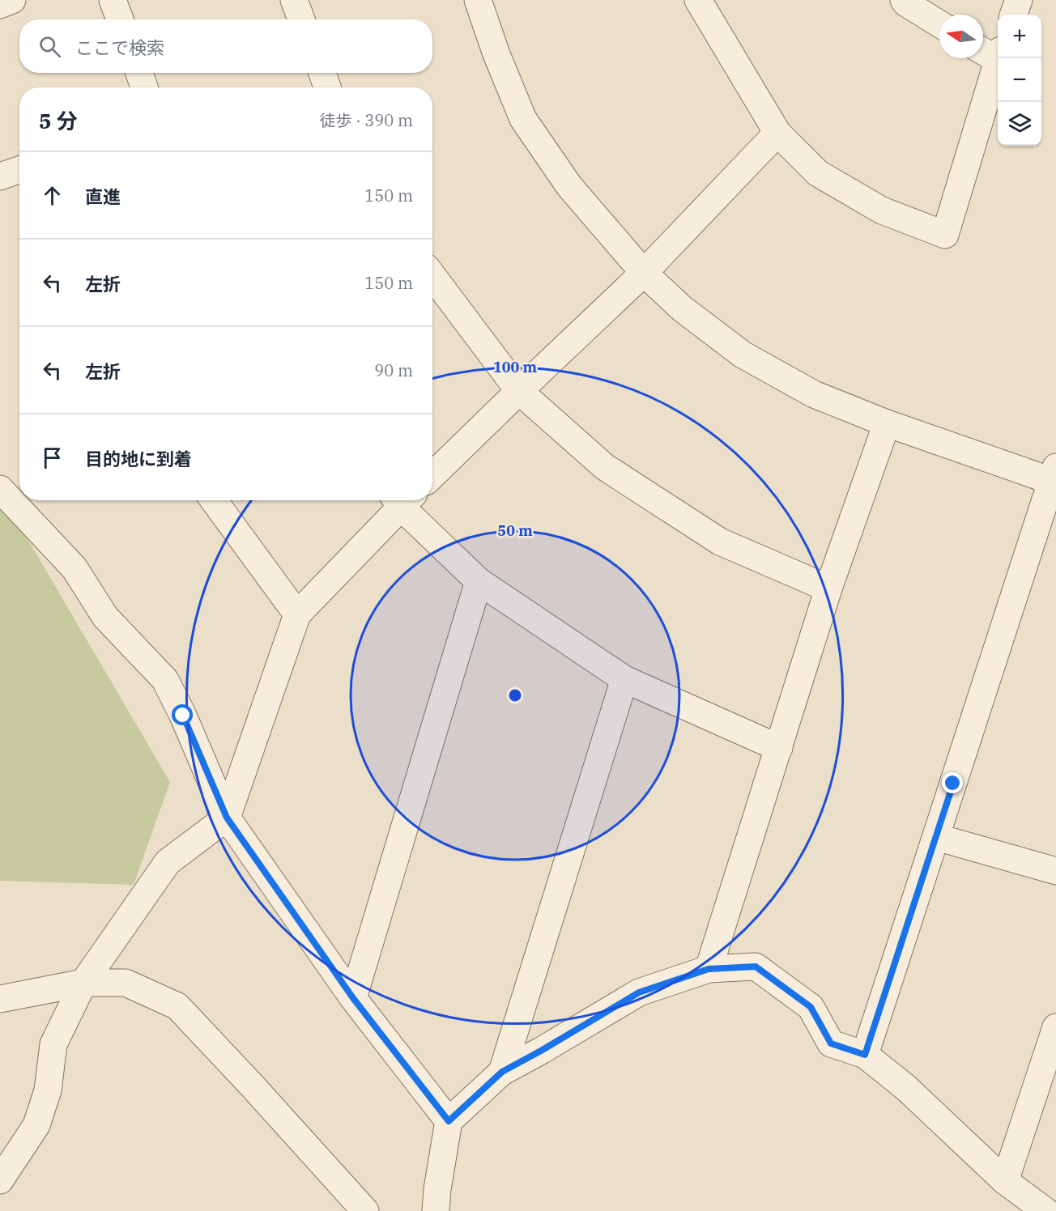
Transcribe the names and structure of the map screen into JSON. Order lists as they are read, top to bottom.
{
  "north": "left",
  "page": {
    "map_buttons": ["+", "−"],
    "search": "ここで検索",
    "heading": ["5 分", "徒歩 · 390 m"],
    "list": [
      ["直進", "150 m"],
      ["左折", "150 m"],
      ["左折", "90 m"],
      "目的地に到着"
    ]
  },
  "rings": ["100 m", "50 m"]
}
